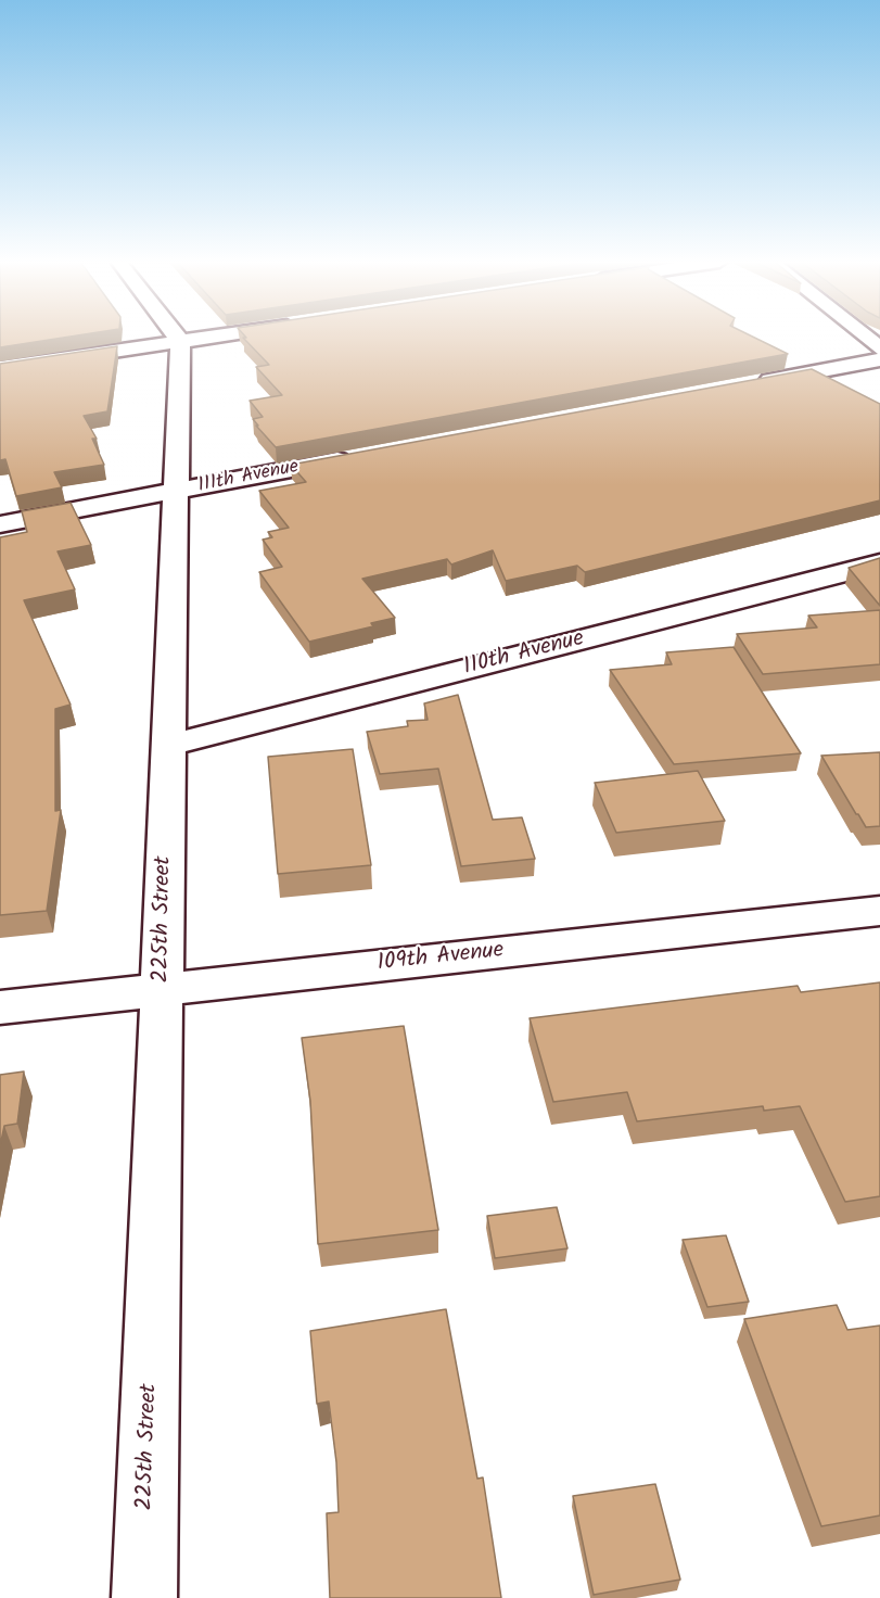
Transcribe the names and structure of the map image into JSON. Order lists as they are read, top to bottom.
{
  "streets": {
    "street": [
      "111th Avenue",
      "110th Avenue",
      "225th Street",
      "109th Avenue"
    ]
  },
  "crossings": [
    ["111th Avenue", "225th Street"],
    ["110th Avenue", "225th Street"],
    ["225th Street", "109th Avenue"]
  ]
}
